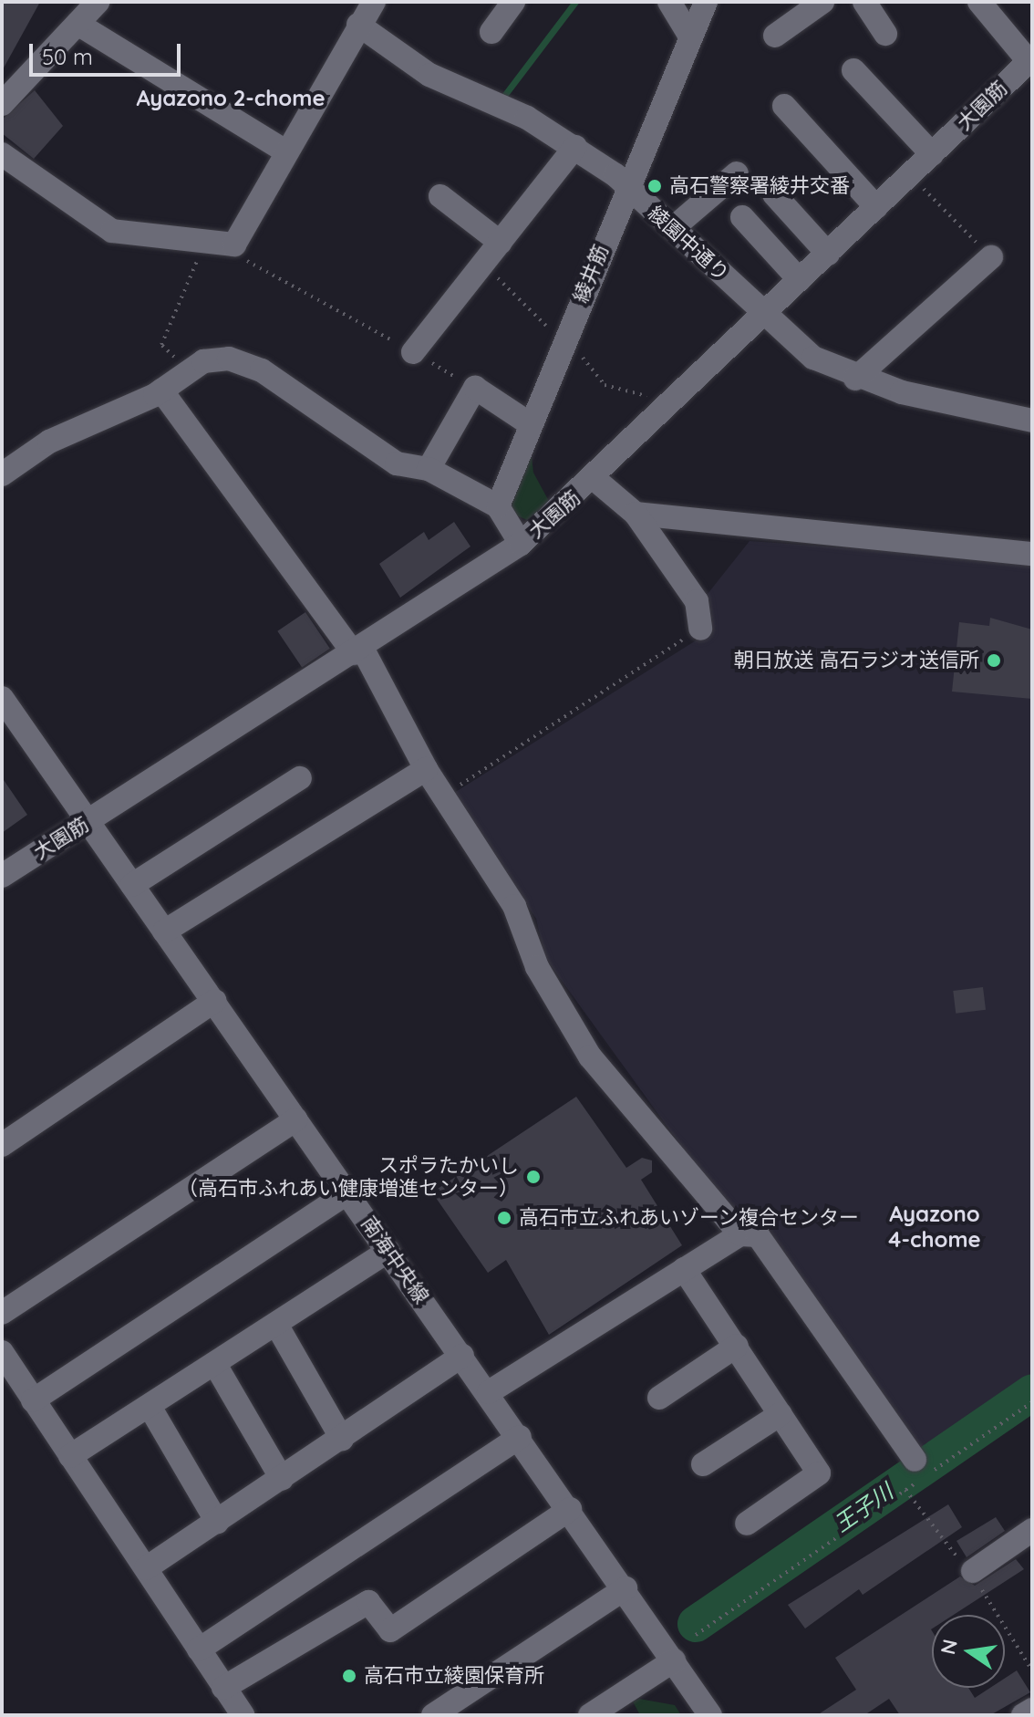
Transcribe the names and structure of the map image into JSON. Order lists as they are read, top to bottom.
{
  "streets": {
    "street": [
      "大園筋",
      "綾園中通り",
      "綾井筋",
      "南海中央線"
    ]
  },
  "crossings": [
    ["大園筋", "綾園中通り"],
    ["大園筋", "南海中央線"],
    ["綾園中通り", "綾井筋"]
  ],
  "districts": ["Ayazono 2-chome", "Ayazono 4-chome"],
  "water": ["王子川"],
  "places": [
    "高石警察署綾井交番",
    "朝日放送 高石ラジオ送信所",
    "スポラたかいし （高石市ふれあい健康増進センター）",
    "高石市立ふれあいゾーン複合センター",
    "高石市立綾園保育所"
  ],
  "scale_bar": "50 m",
  "north": "left"
}
